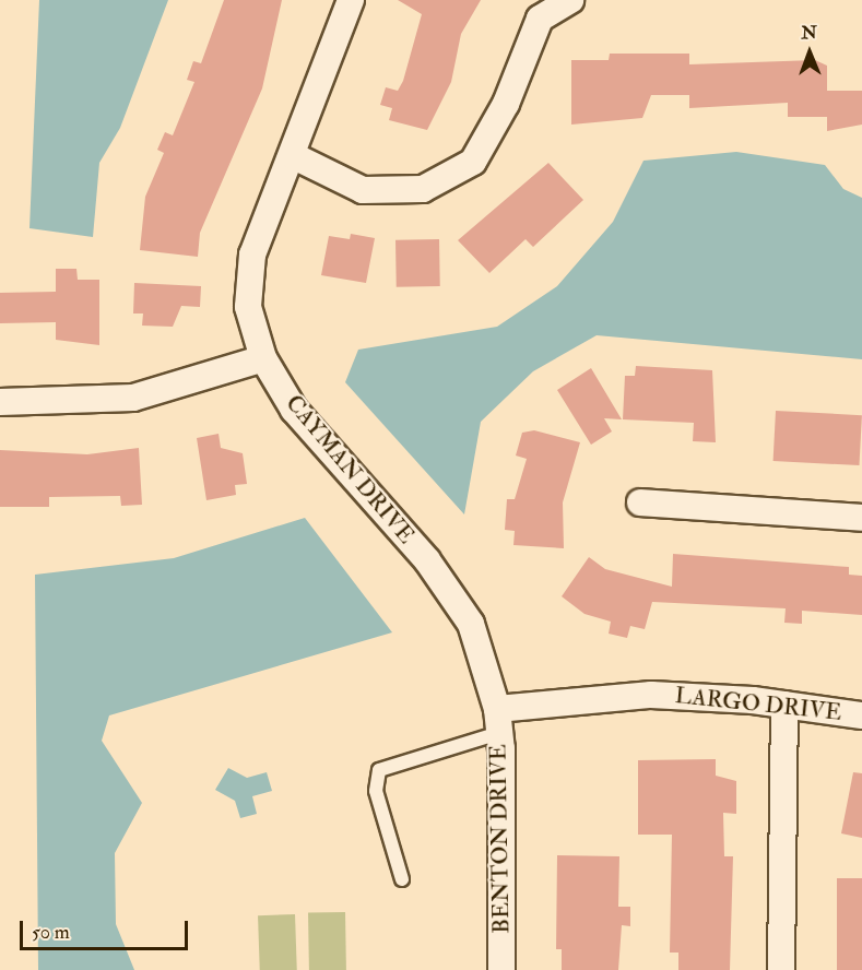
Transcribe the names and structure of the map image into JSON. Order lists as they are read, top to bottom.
{
  "streets": {
    "street": ["CAYMAN DRIVE", "LARGO DRIVE", "BENTON DRIVE"]
  },
  "crossings": [
    ["CAYMAN DRIVE", "LARGO DRIVE"],
    ["CAYMAN DRIVE", "BENTON DRIVE"],
    ["LARGO DRIVE", "BENTON DRIVE"]
  ],
  "scale_bar": "50 m",
  "north": "top"
}
